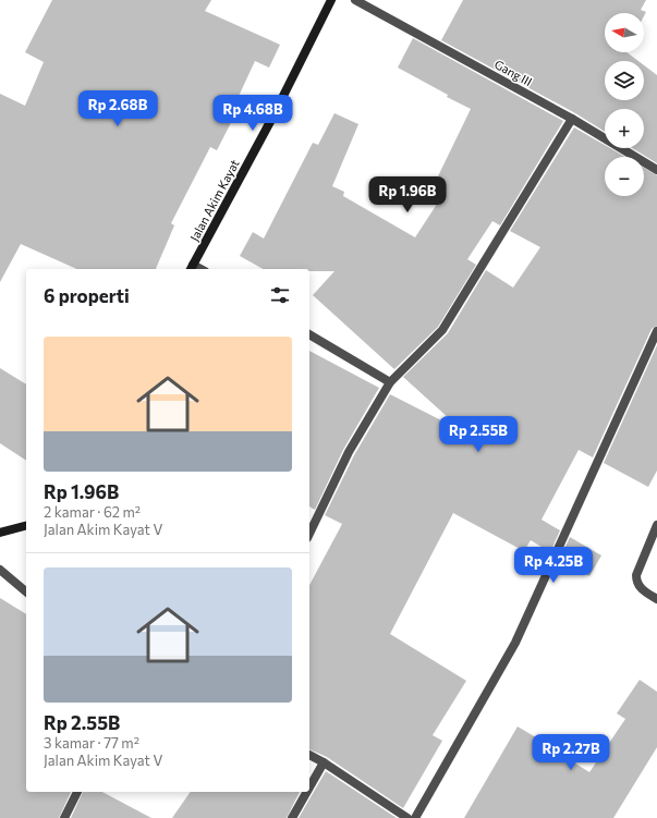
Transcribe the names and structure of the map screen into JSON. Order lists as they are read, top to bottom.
{
  "streets": {
    "main road": ["Jalan Akim Kayat"],
    "street": ["Gang III"]
  },
  "north": "left",
  "page": {
    "map_buttons": ["+", "−"],
    "price": [
      "Rp 2.68B",
      "Rp 4.68B",
      "Rp 1.96B",
      "Rp 2.55B",
      "Rp 4.25B",
      "Rp 2.27B"
    ],
    "heading": "6 properti",
    "list": [
      {
        "name": "Rp 1.96B",
        "note": "2 kamar · 62 m² · Jalan Akim Kayat V"
      },
      {
        "name": "Rp 2.55B",
        "note": "3 kamar · 77 m² · Jalan Akim Kayat V"
      }
    ]
  }
}
